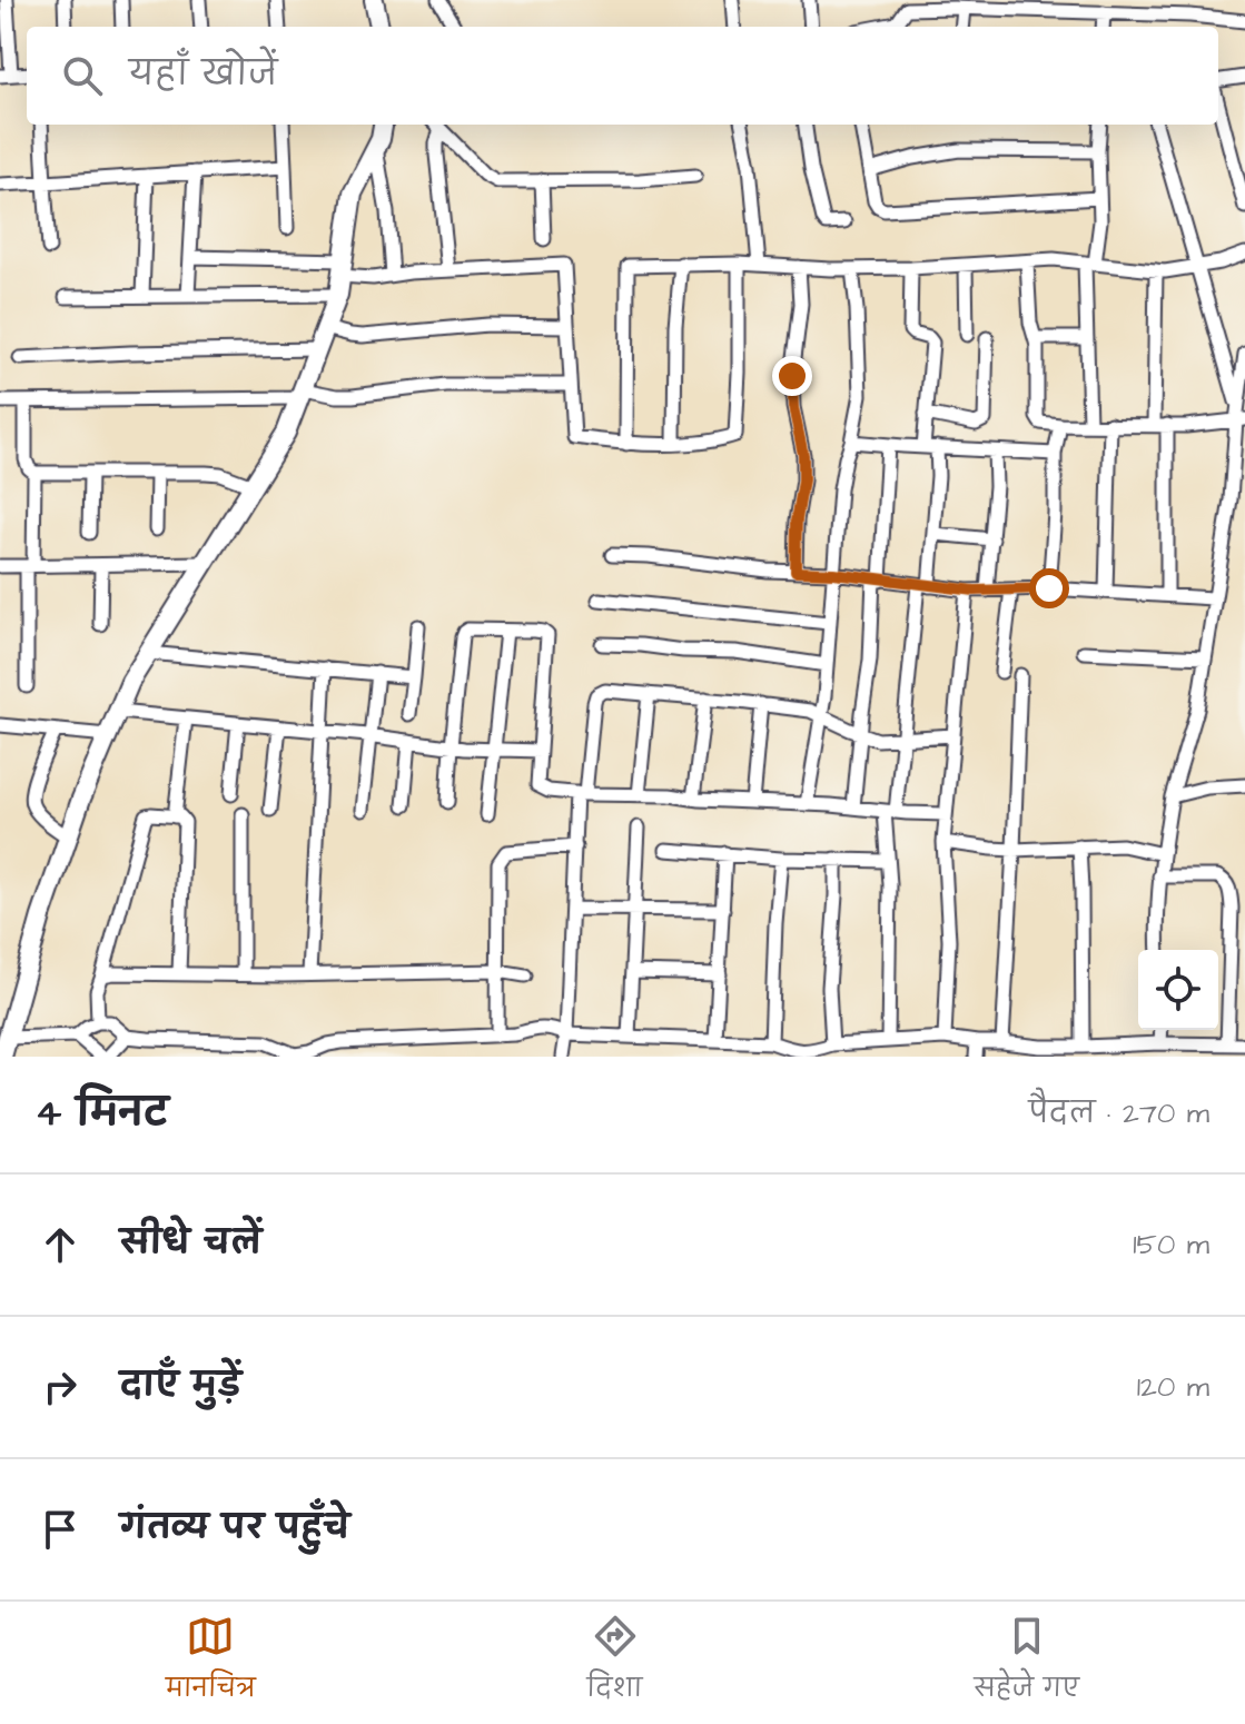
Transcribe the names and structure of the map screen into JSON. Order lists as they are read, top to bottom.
{
  "page": {
    "search": "यहाँ खोजें",
    "heading": ["4 मिनट", "पैदल · 270 m"],
    "list": [
      ["सीधे चलें", "150 m"],
      ["दाएँ मुड़ें", "120 m"],
      "गंतव्य पर पहुँचे"
    ],
    "nav": ["मानचित्र", "दिशा", "सहेजे गए"]
  }
}
